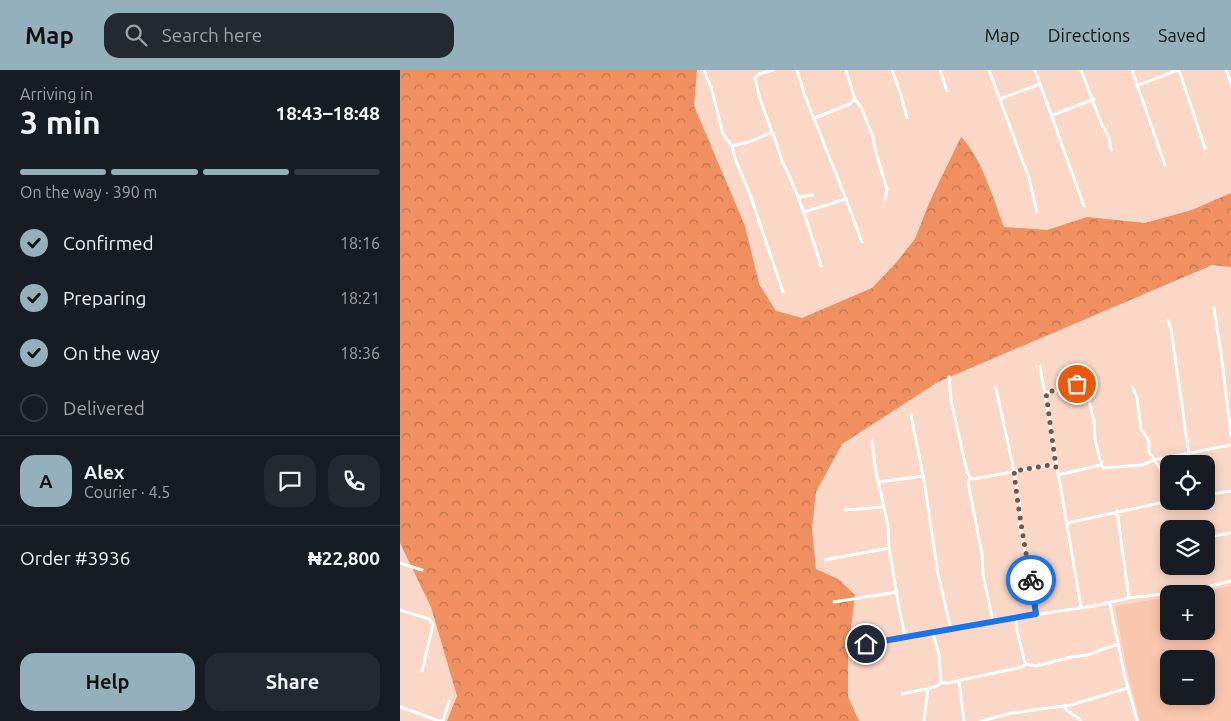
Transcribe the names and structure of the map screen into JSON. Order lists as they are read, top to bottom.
{
  "page": {
    "header": "Map",
    "search": "Search here",
    "nav": ["Map", "Directions", "Saved"],
    "heading": ["3 min", "Arriving in", "18:43–18:48"],
    "panel": [
      "Alex",
      "Courier · 4.5",
      "Order #3936",
      "₦22,800"
    ],
    "bar": "On the way · 390 m",
    "list": [
      ["Confirmed", "18:16"],
      ["Preparing", "18:21"],
      ["On the way", "18:36"],
      "Delivered"
    ],
    "round": "A",
    "map_buttons": ["+", "−"],
    "buttons": ["Help", "Share"]
  }
}
